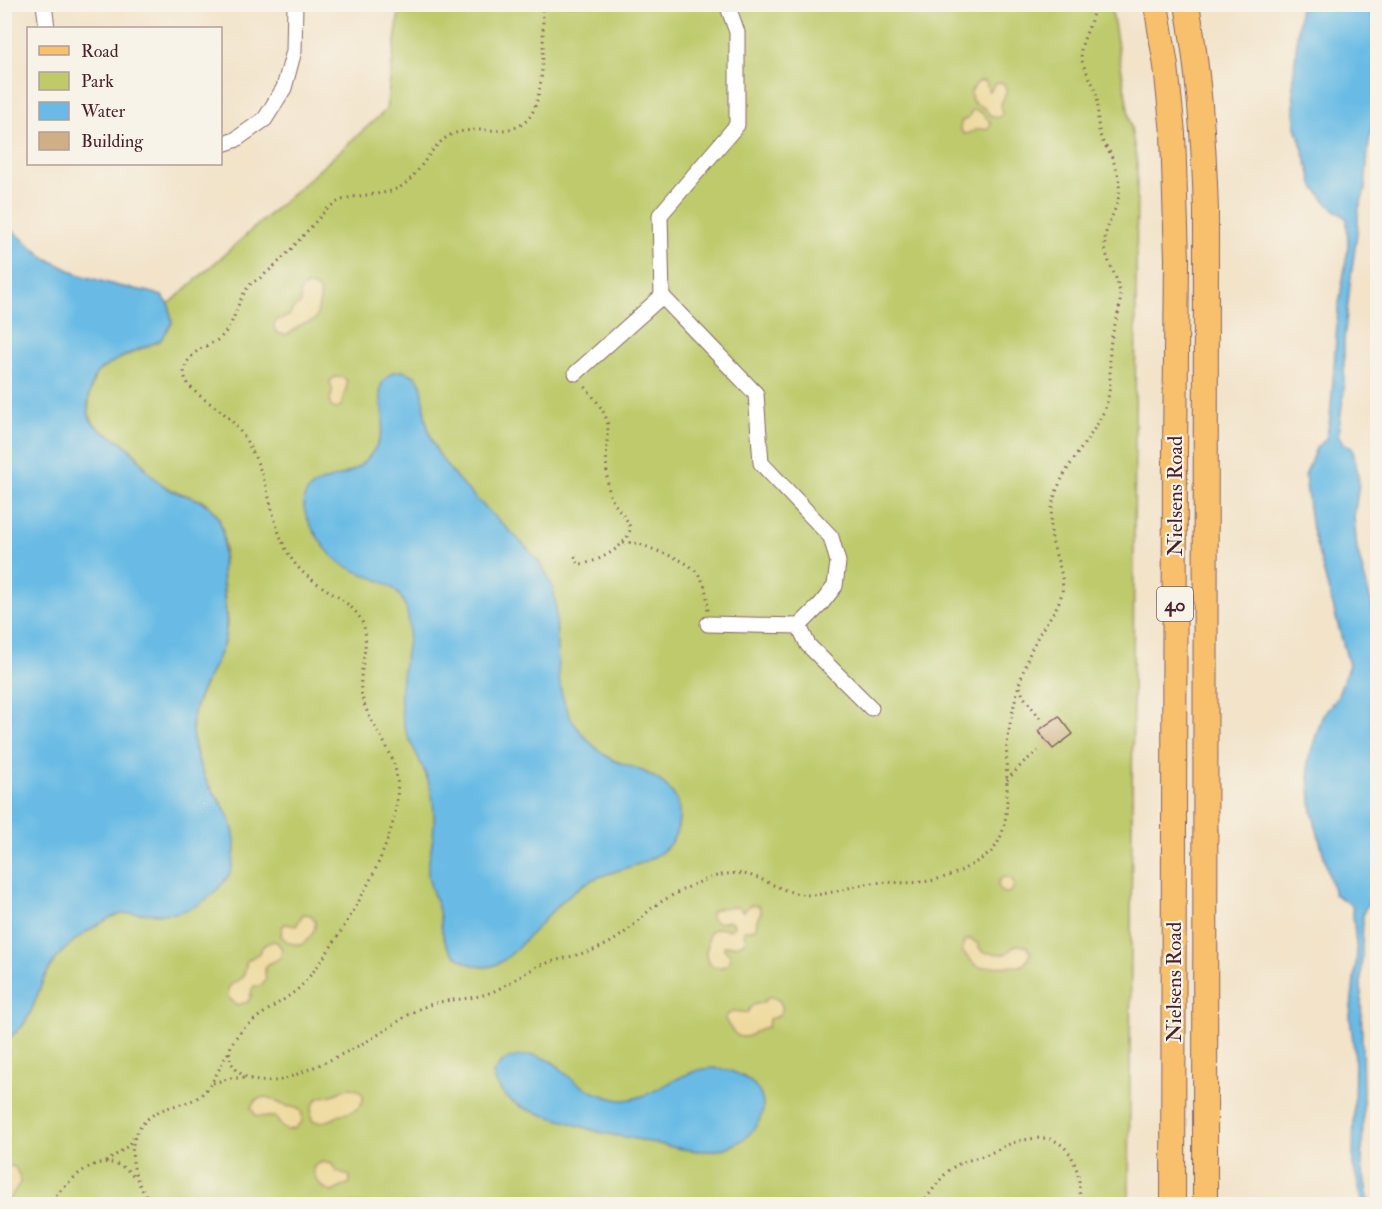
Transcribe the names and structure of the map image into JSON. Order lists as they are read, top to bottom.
{
  "streets": {
    "main road": ["Nielsens Road", "40"]
  },
  "legend": [
    "Road",
    "Park",
    "Water",
    "Building"
  ]
}
